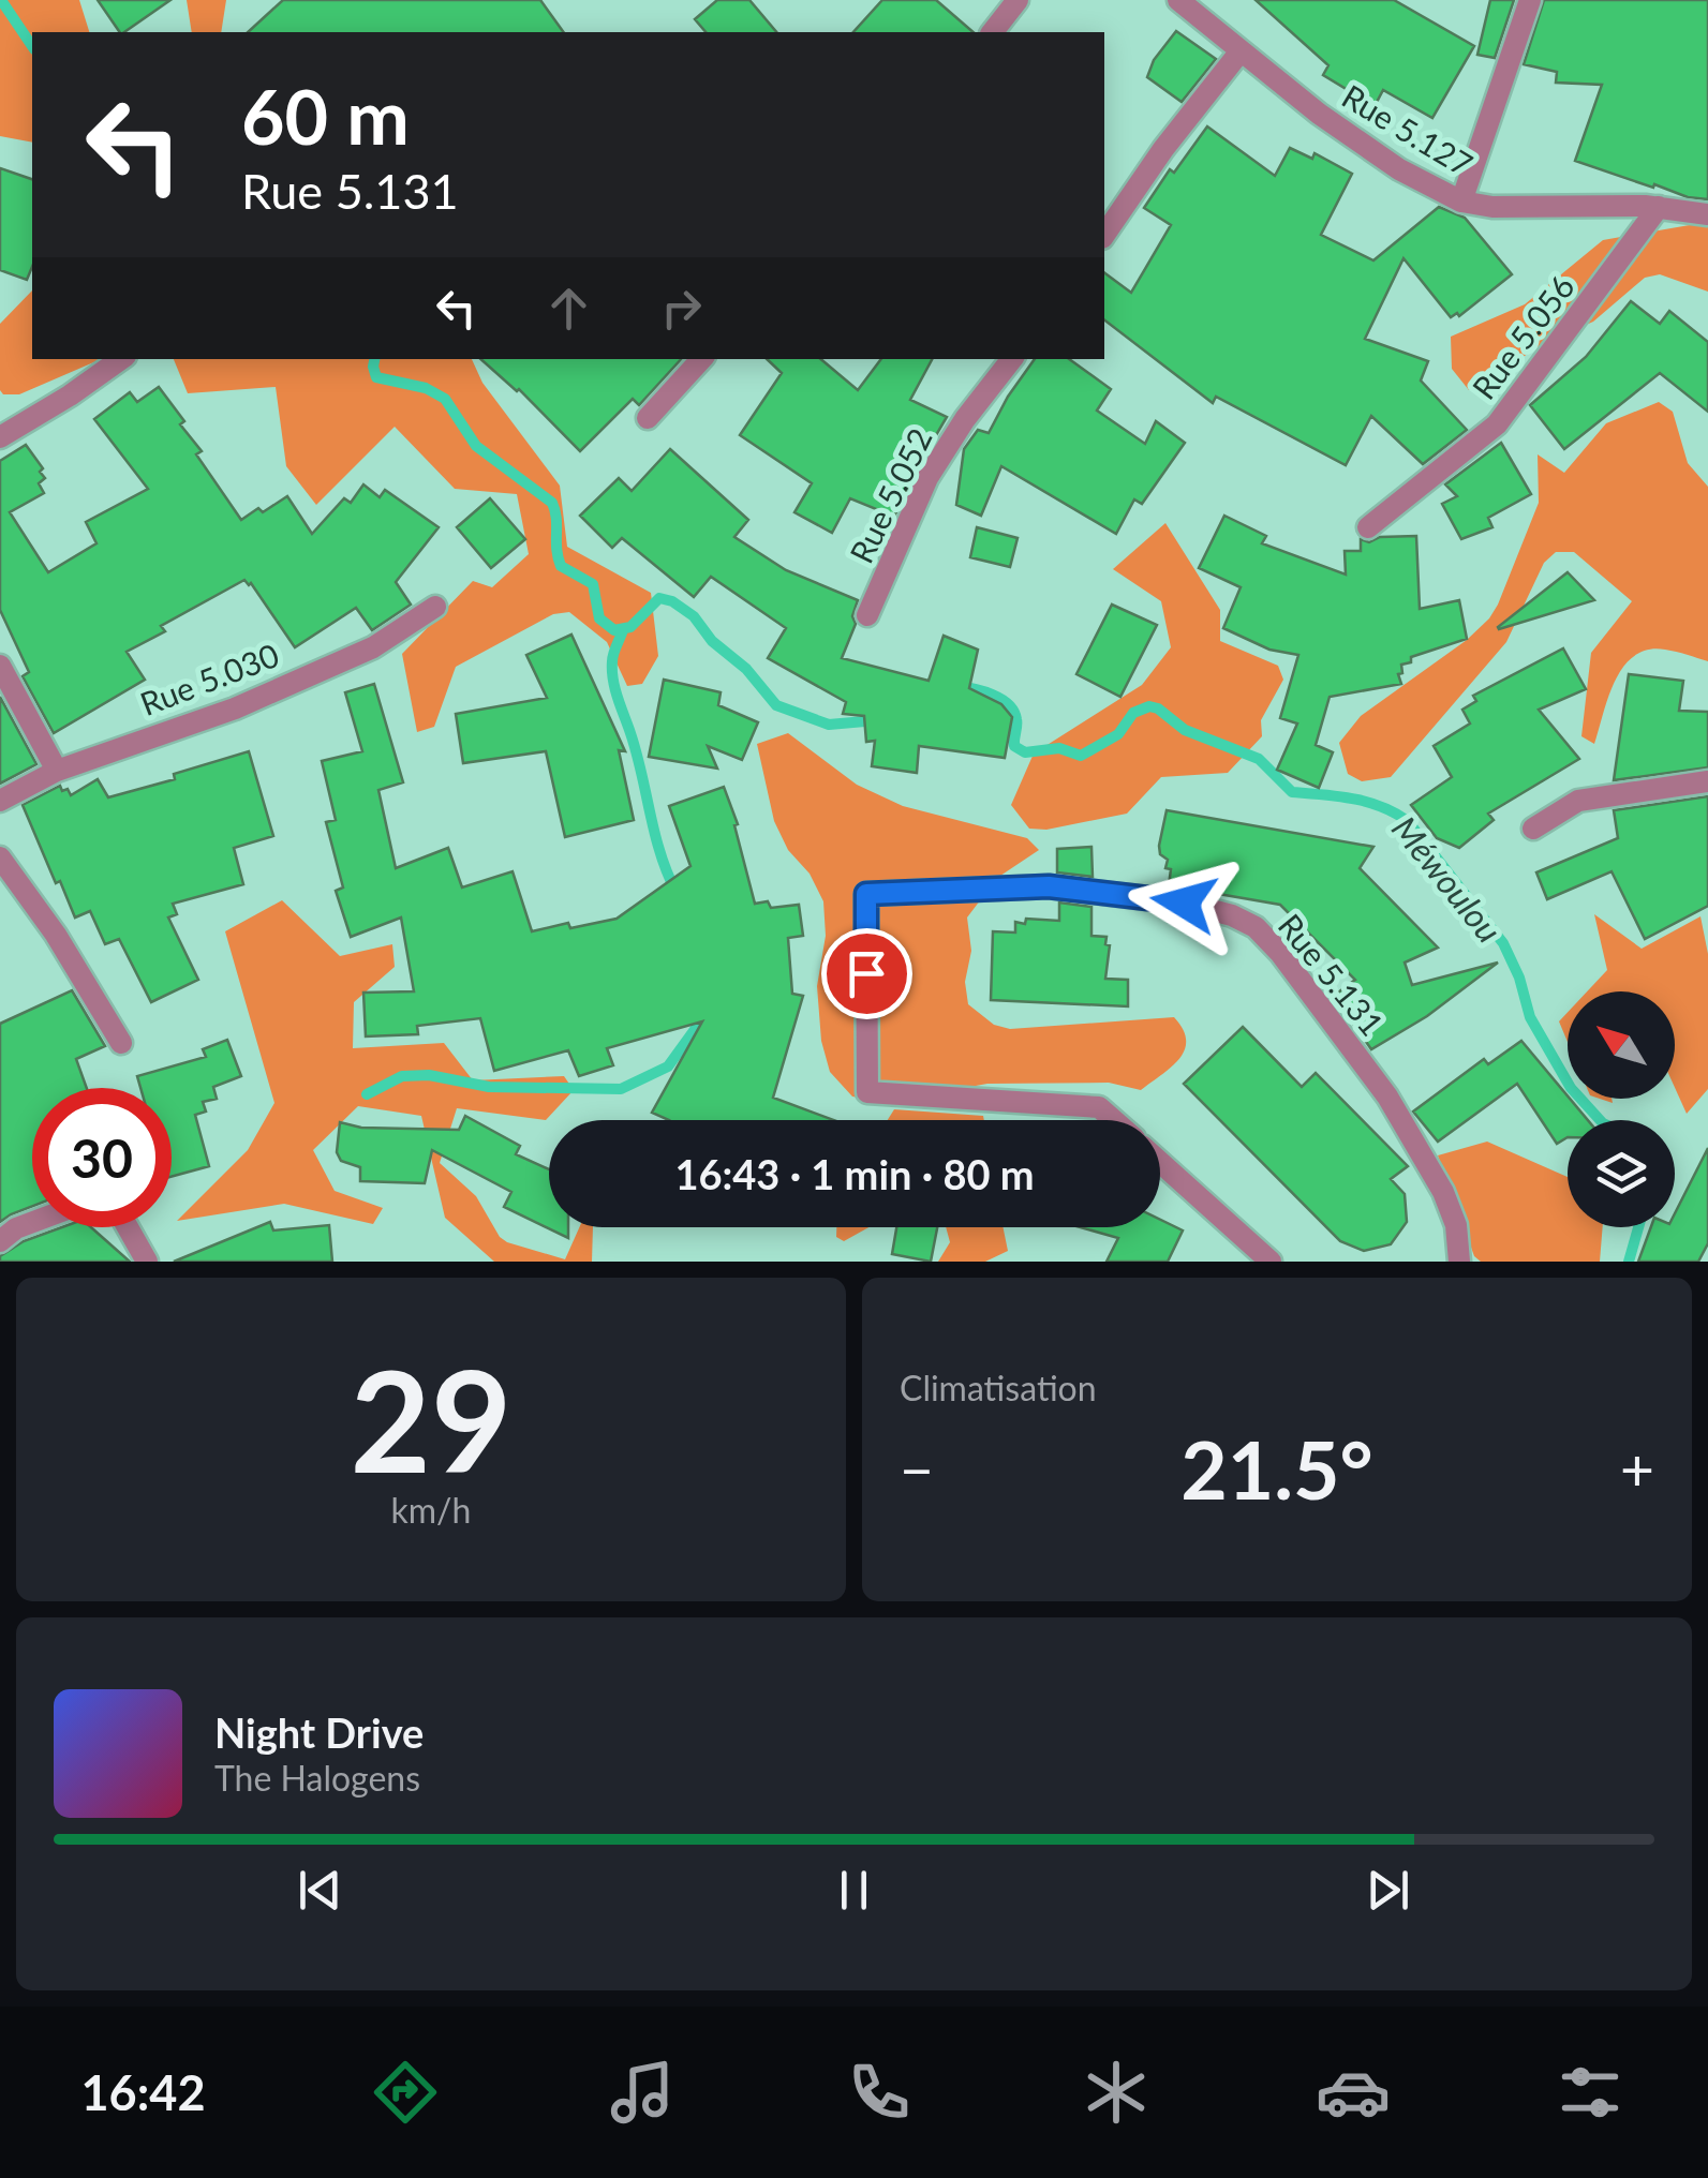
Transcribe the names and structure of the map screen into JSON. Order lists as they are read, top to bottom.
{
  "streets": {
    "street": [
      "Rue 5.127",
      "Rue 5.056",
      "Rue 5.052",
      "Rue 5.030",
      "Rue 5.131"
    ]
  },
  "crossings": [
    ["Rue 5.127", "Rue 5.056"]
  ],
  "water": ["Méwoulou"],
  "north": "top left",
  "page": {
    "turn": ["60 m", "Rue 5.131"],
    "limit": "30",
    "trip": "16:43 · 1 min · 80 m",
    "tile": [
      ["29", "km/h"],
      "Climatisation"
    ],
    "heat": ["−", "21.5°", "+"],
    "song": ["Night Drive", "The Halogens"],
    "tabs": "16:42"
  }
}
